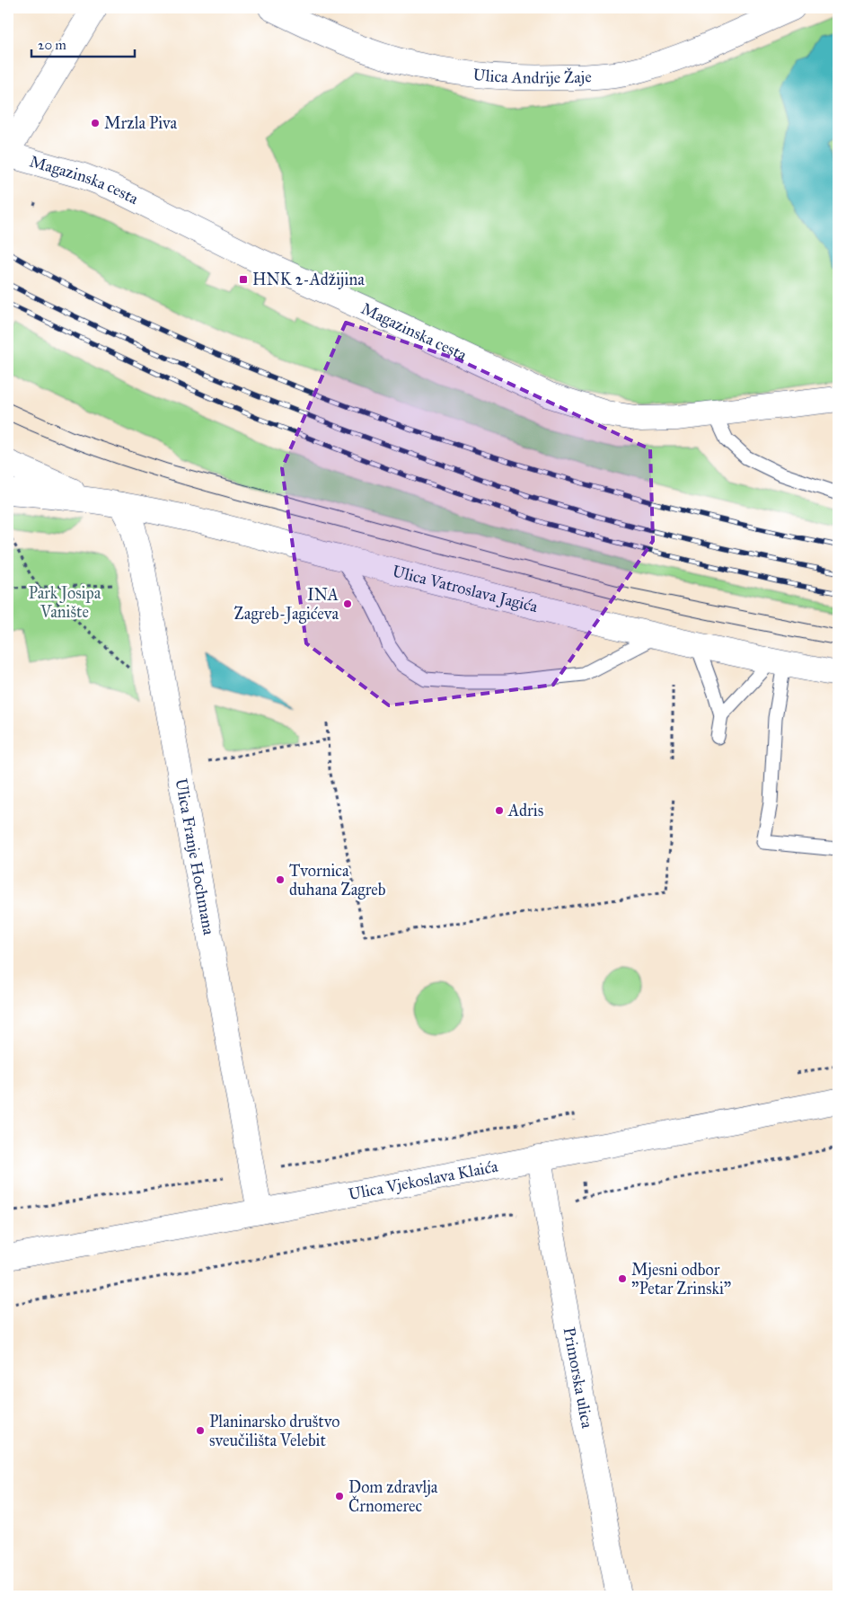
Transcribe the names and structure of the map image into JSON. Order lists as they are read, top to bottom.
{
  "streets": {
    "street": [
      "Ulica Andrije Žaje",
      "Magazinska cesta",
      "Ulica Vatroslava Jagića",
      "Ulica Franje Hochmana",
      "Ulica Vjekoslava Klaića",
      "Primorska ulica"
    ]
  },
  "crossings": [
    ["Ulica Vatroslava Jagića", "Ulica Franje Hochmana"],
    ["Ulica Franje Hochmana", "Ulica Vjekoslava Klaića"],
    ["Ulica Vjekoslava Klaića", "Primorska ulica"]
  ],
  "parks": ["Park Josipa Vanište"],
  "places": {
    "other": [
      "Mrzla Piva",
      "INA Zagreb-Jagićeva",
      "Adris",
      "Tvornica duhana Zagreb",
      "Mjesni odbor \"Petar Zrinski\"",
      "Planinarsko društvo sveučilišta Velebit",
      "Dom zdravlja Črnomerec"
    ],
    "transit": ["HNK 2-Adžijina"]
  },
  "scale_bar": "20 m"
}
